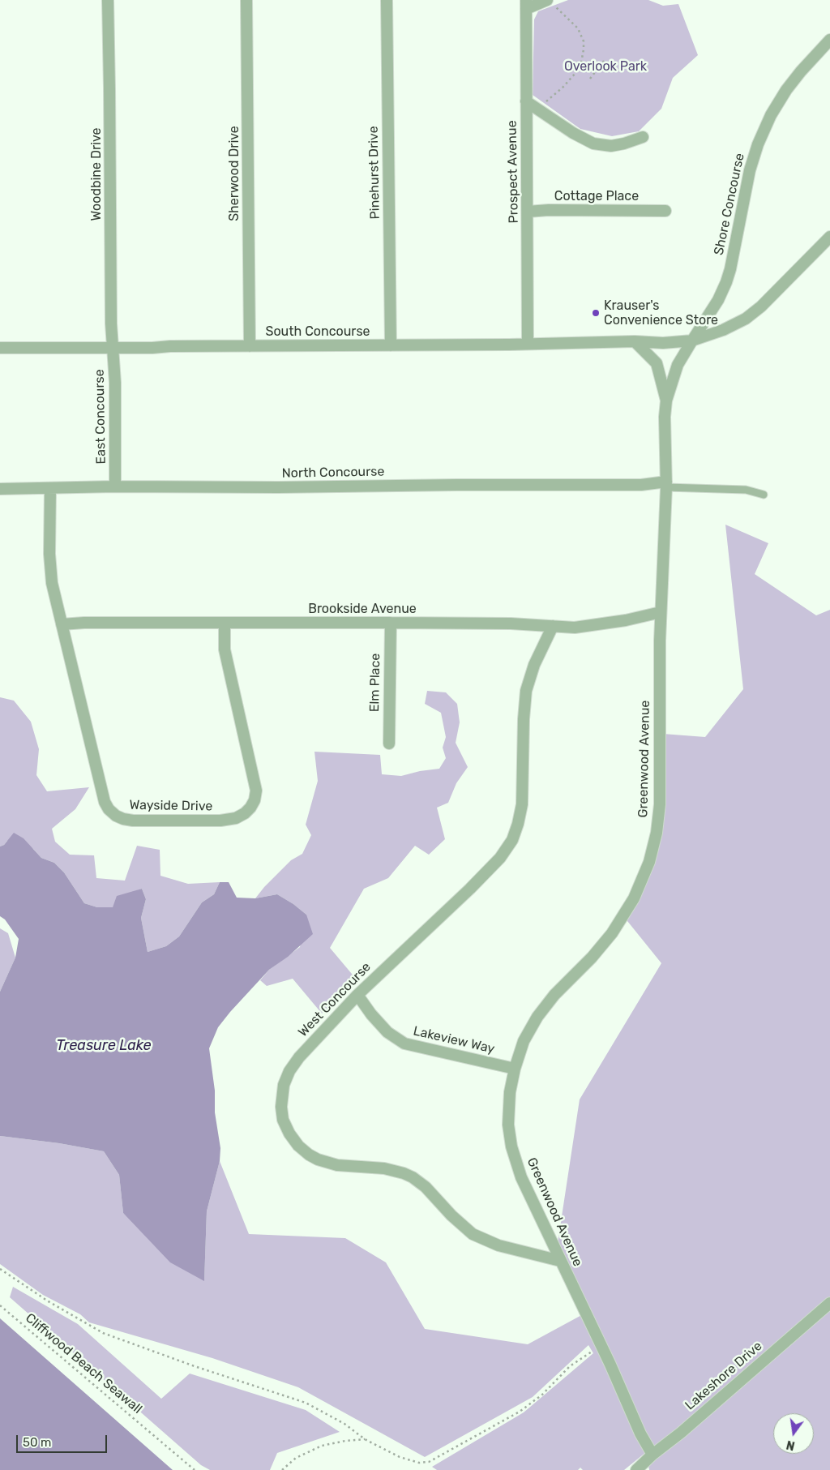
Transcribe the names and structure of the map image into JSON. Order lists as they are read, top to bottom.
{
  "streets": {
    "street": [
      "Prospect Avenue",
      "Pinehurst Drive",
      "Sherwood Drive",
      "Woodbine Drive",
      "Cottage Place",
      "Shore Concourse",
      "South Concourse",
      "East Concourse",
      "North Concourse",
      "Brookside Avenue",
      "Elm Place",
      "Greenwood Avenue",
      "Wayside Drive",
      "West Concourse",
      "Lakeview Way",
      "Lakeshore Drive"
    ],
    "path": ["Cliffwood Beach Seawall"]
  },
  "crossings": [
    ["Prospect Avenue", "Cottage Place"],
    ["Prospect Avenue", "South Concourse"],
    ["Pinehurst Drive", "South Concourse"],
    ["Sherwood Drive", "South Concourse"],
    ["Woodbine Drive", "South Concourse"],
    ["Woodbine Drive", "East Concourse"],
    ["Shore Concourse", "South Concourse"],
    ["Shore Concourse", "Greenwood Avenue"],
    ["South Concourse", "East Concourse"],
    ["South Concourse", "Greenwood Avenue"],
    ["East Concourse", "North Concourse"],
    ["North Concourse", "Greenwood Avenue"],
    ["North Concourse", "Wayside Drive"],
    ["Brookside Avenue", "Elm Place"],
    ["Brookside Avenue", "Greenwood Avenue"],
    ["Brookside Avenue", "Wayside Drive"],
    ["Brookside Avenue", "West Concourse"],
    ["Greenwood Avenue", "West Concourse"],
    ["Greenwood Avenue", "Lakeview Way"],
    ["Greenwood Avenue", "Lakeshore Drive"],
    ["West Concourse", "Lakeview Way"]
  ],
  "water": ["Treasure Lake"],
  "parks": ["Overlook Park"],
  "places": ["Krauser's Convenience Store"],
  "scale_bar": "50 m",
  "north": "bottom"
}
